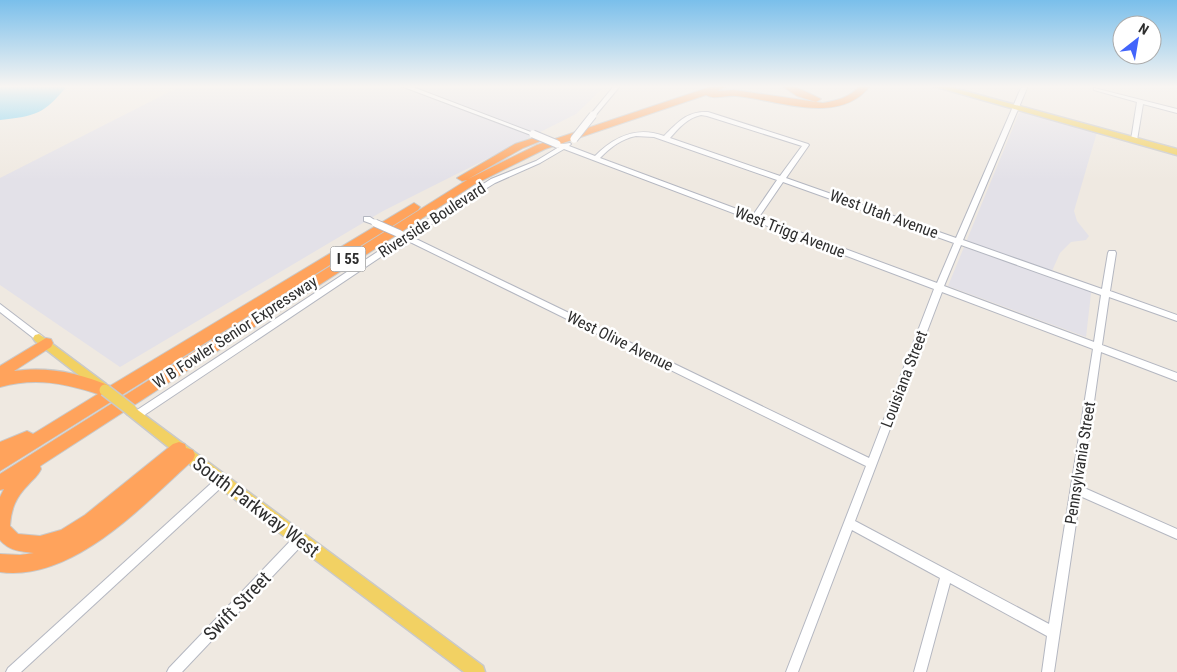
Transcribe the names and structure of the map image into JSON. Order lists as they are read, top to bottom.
{
  "streets": {
    "highway": ["I 55", "W B Fowler Senior Expressway"],
    "main road": ["South Parkway West"],
    "street": [
      "West Utah Avenue",
      "Riverside Boulevard",
      "West Trigg Avenue",
      "West Olive Avenue",
      "Louisiana Street",
      "Pennsylvania Street",
      "Swift Street"
    ]
  },
  "crossings": [
    ["West Utah Avenue", "West Trigg Avenue"],
    ["West Utah Avenue", "Louisiana Street"],
    ["West Utah Avenue", "Pennsylvania Street"],
    ["Riverside Boulevard", "West Trigg Avenue"],
    ["Riverside Boulevard", "West Olive Avenue"],
    ["Riverside Boulevard", "South Parkway West"],
    ["West Trigg Avenue", "Louisiana Street"],
    ["West Trigg Avenue", "Pennsylvania Street"],
    ["West Olive Avenue", "Louisiana Street"],
    ["South Parkway West", "Swift Street"]
  ],
  "north": "top right"
}
